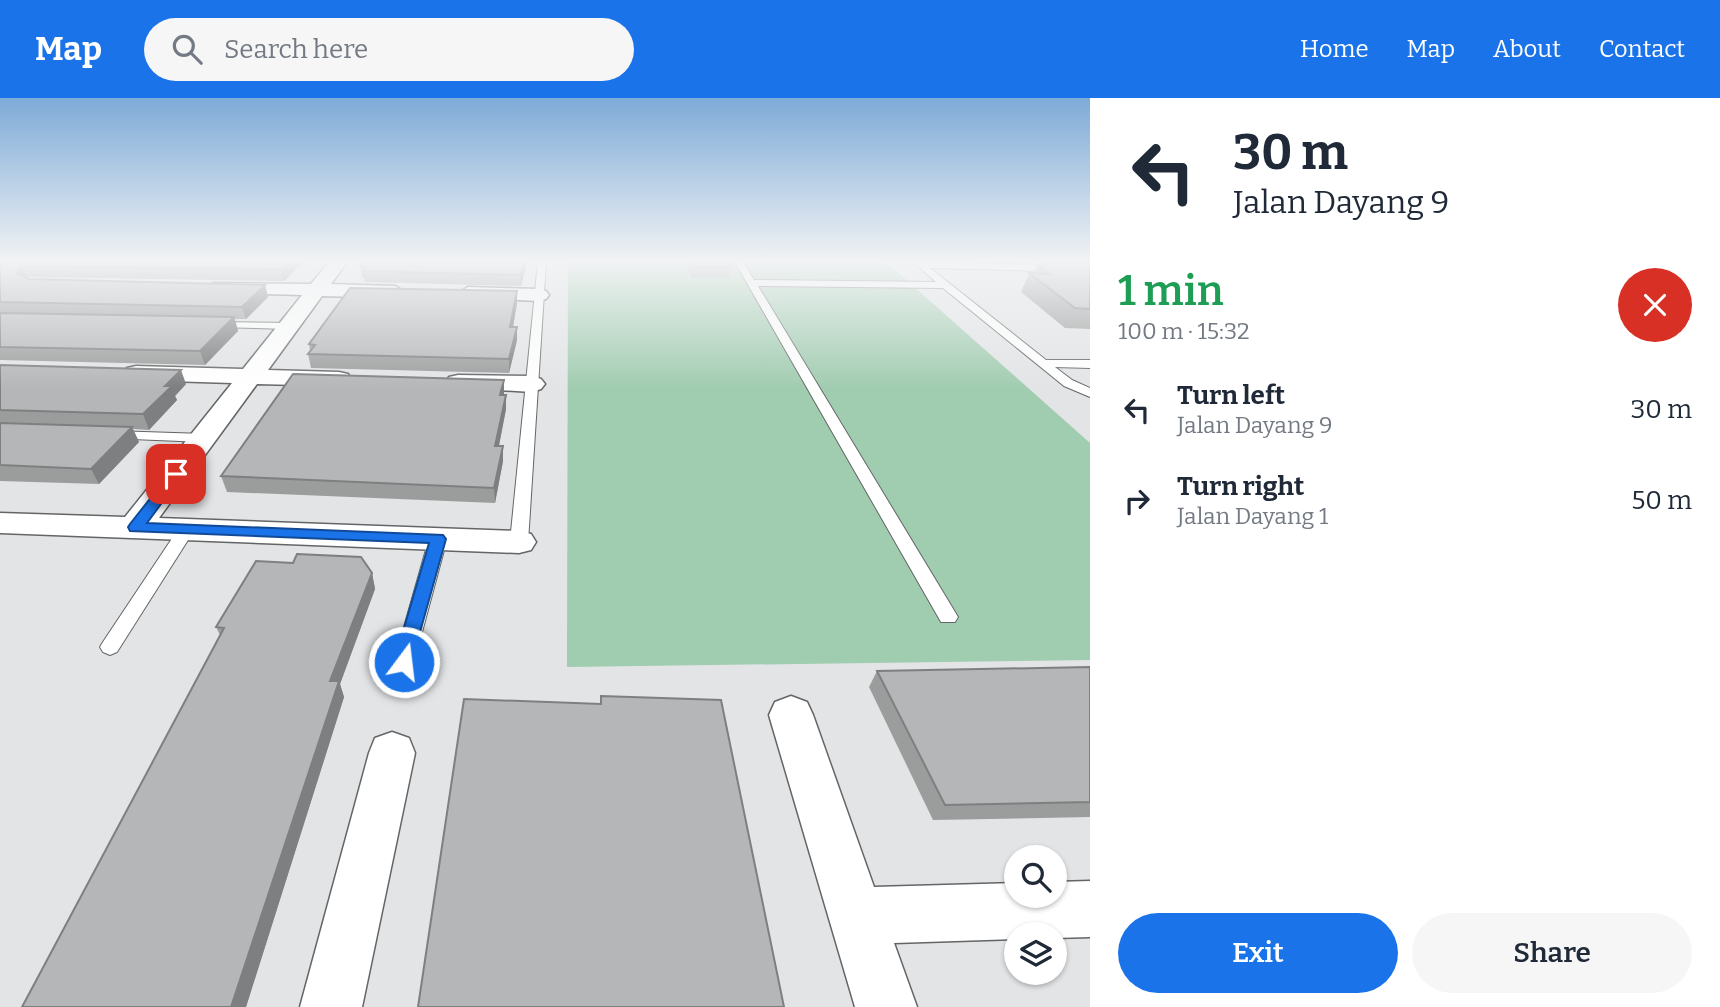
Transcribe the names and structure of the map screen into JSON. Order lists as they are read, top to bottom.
{
  "page": {
    "header": "Map",
    "search": "Search here",
    "nav": [
      "Home",
      "Map",
      "About",
      "Contact"
    ],
    "turn": ["30 m", "Jalan Dayang 9"],
    "heading": ["1 min", "100 m · 15:32"],
    "list": [
      {
        "name": "Turn left",
        "note": "Jalan Dayang 9",
        "value": "30 m"
      },
      {
        "name": "Turn right",
        "note": "Jalan Dayang 1",
        "value": "50 m"
      }
    ],
    "buttons": ["Exit", "Share"]
  }
}
